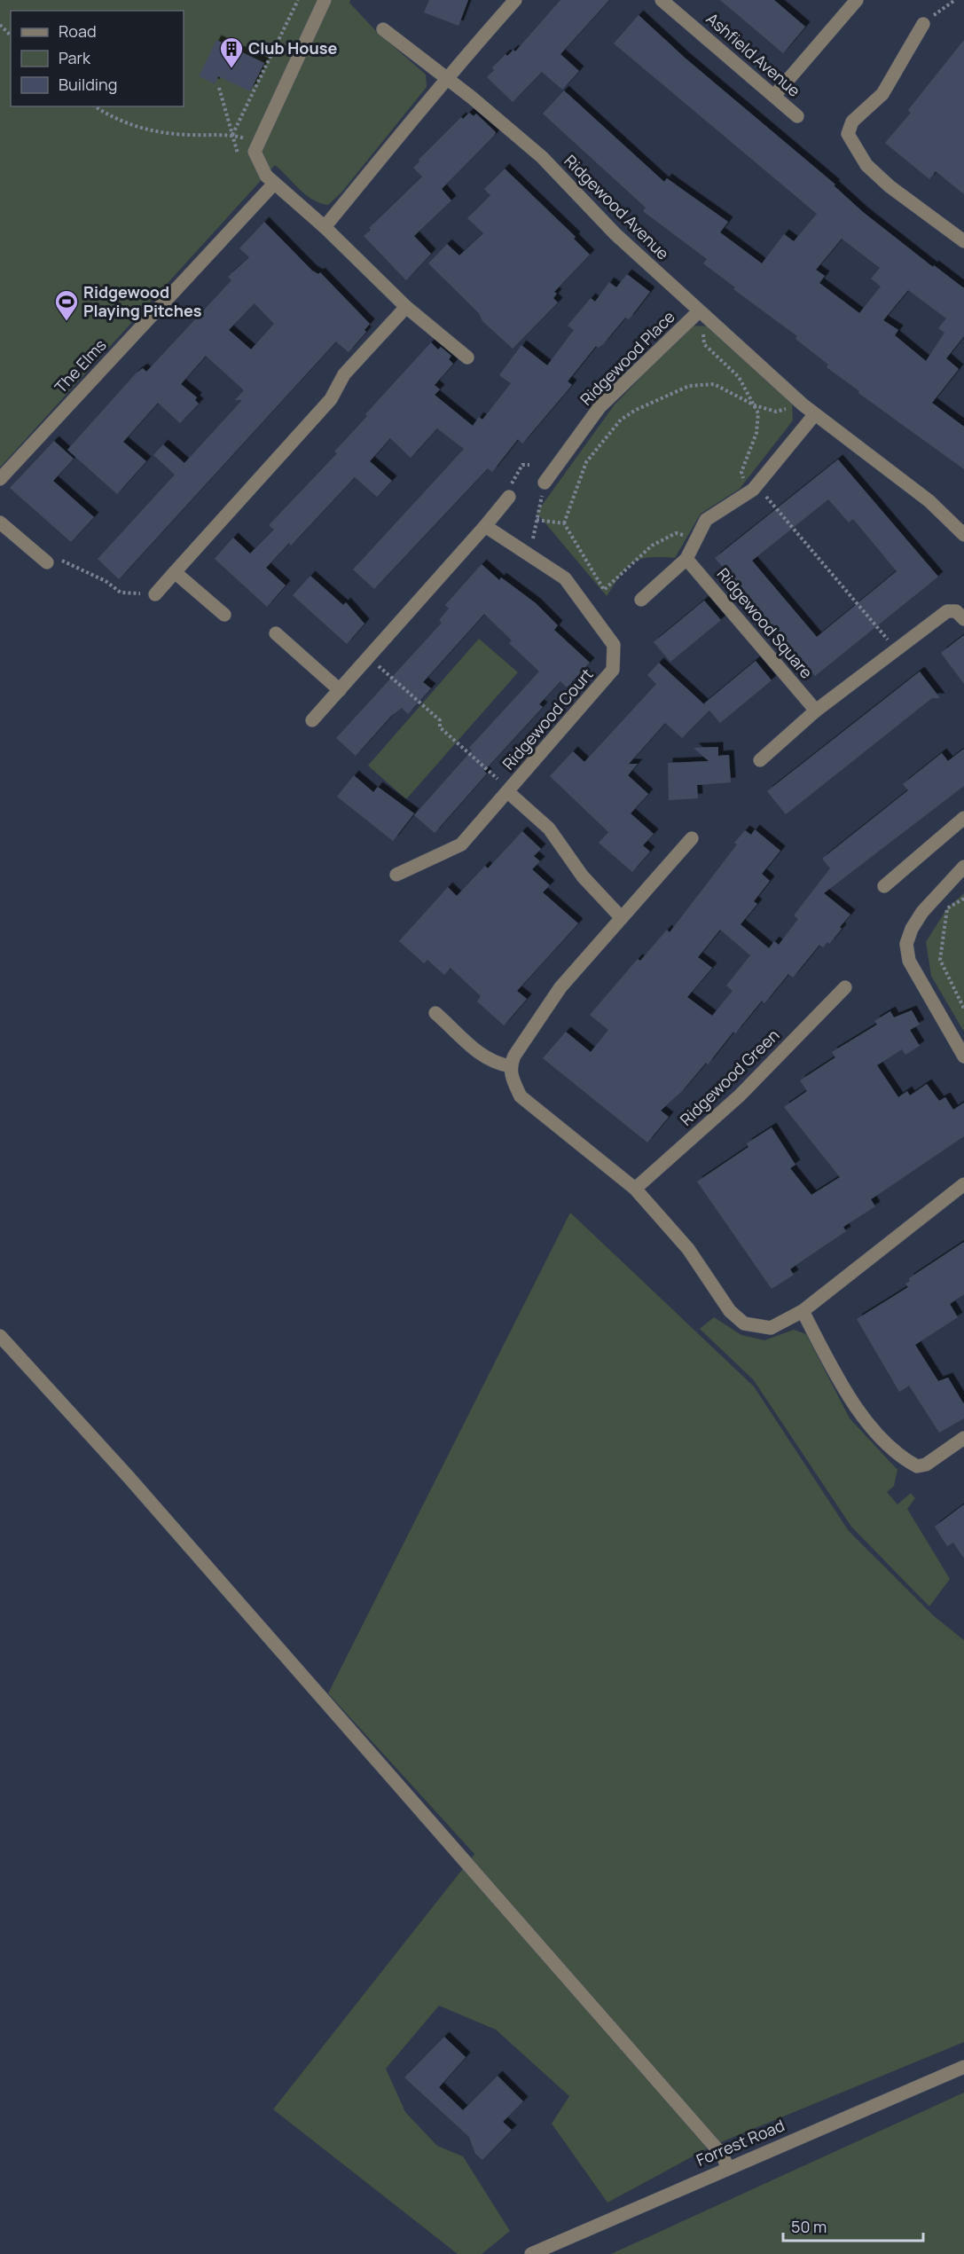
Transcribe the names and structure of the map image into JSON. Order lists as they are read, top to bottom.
{
  "streets": {
    "street": [
      "Ashfield Avenue",
      "Ridgewood Avenue",
      "Ridgewood Place",
      "The Elms",
      "Ridgewood Square",
      "Ridgewood Court",
      "Ridgewood Green",
      "Forrest Road"
    ]
  },
  "crossings": [
    ["Ridgewood Avenue", "Ridgewood Place"]
  ],
  "places": {
    "building": ["Club House"],
    "sports": ["Ridgewood Playing Pitches"]
  },
  "legend": ["Road", "Park", "Building"],
  "scale_bar": "50 m"
}
